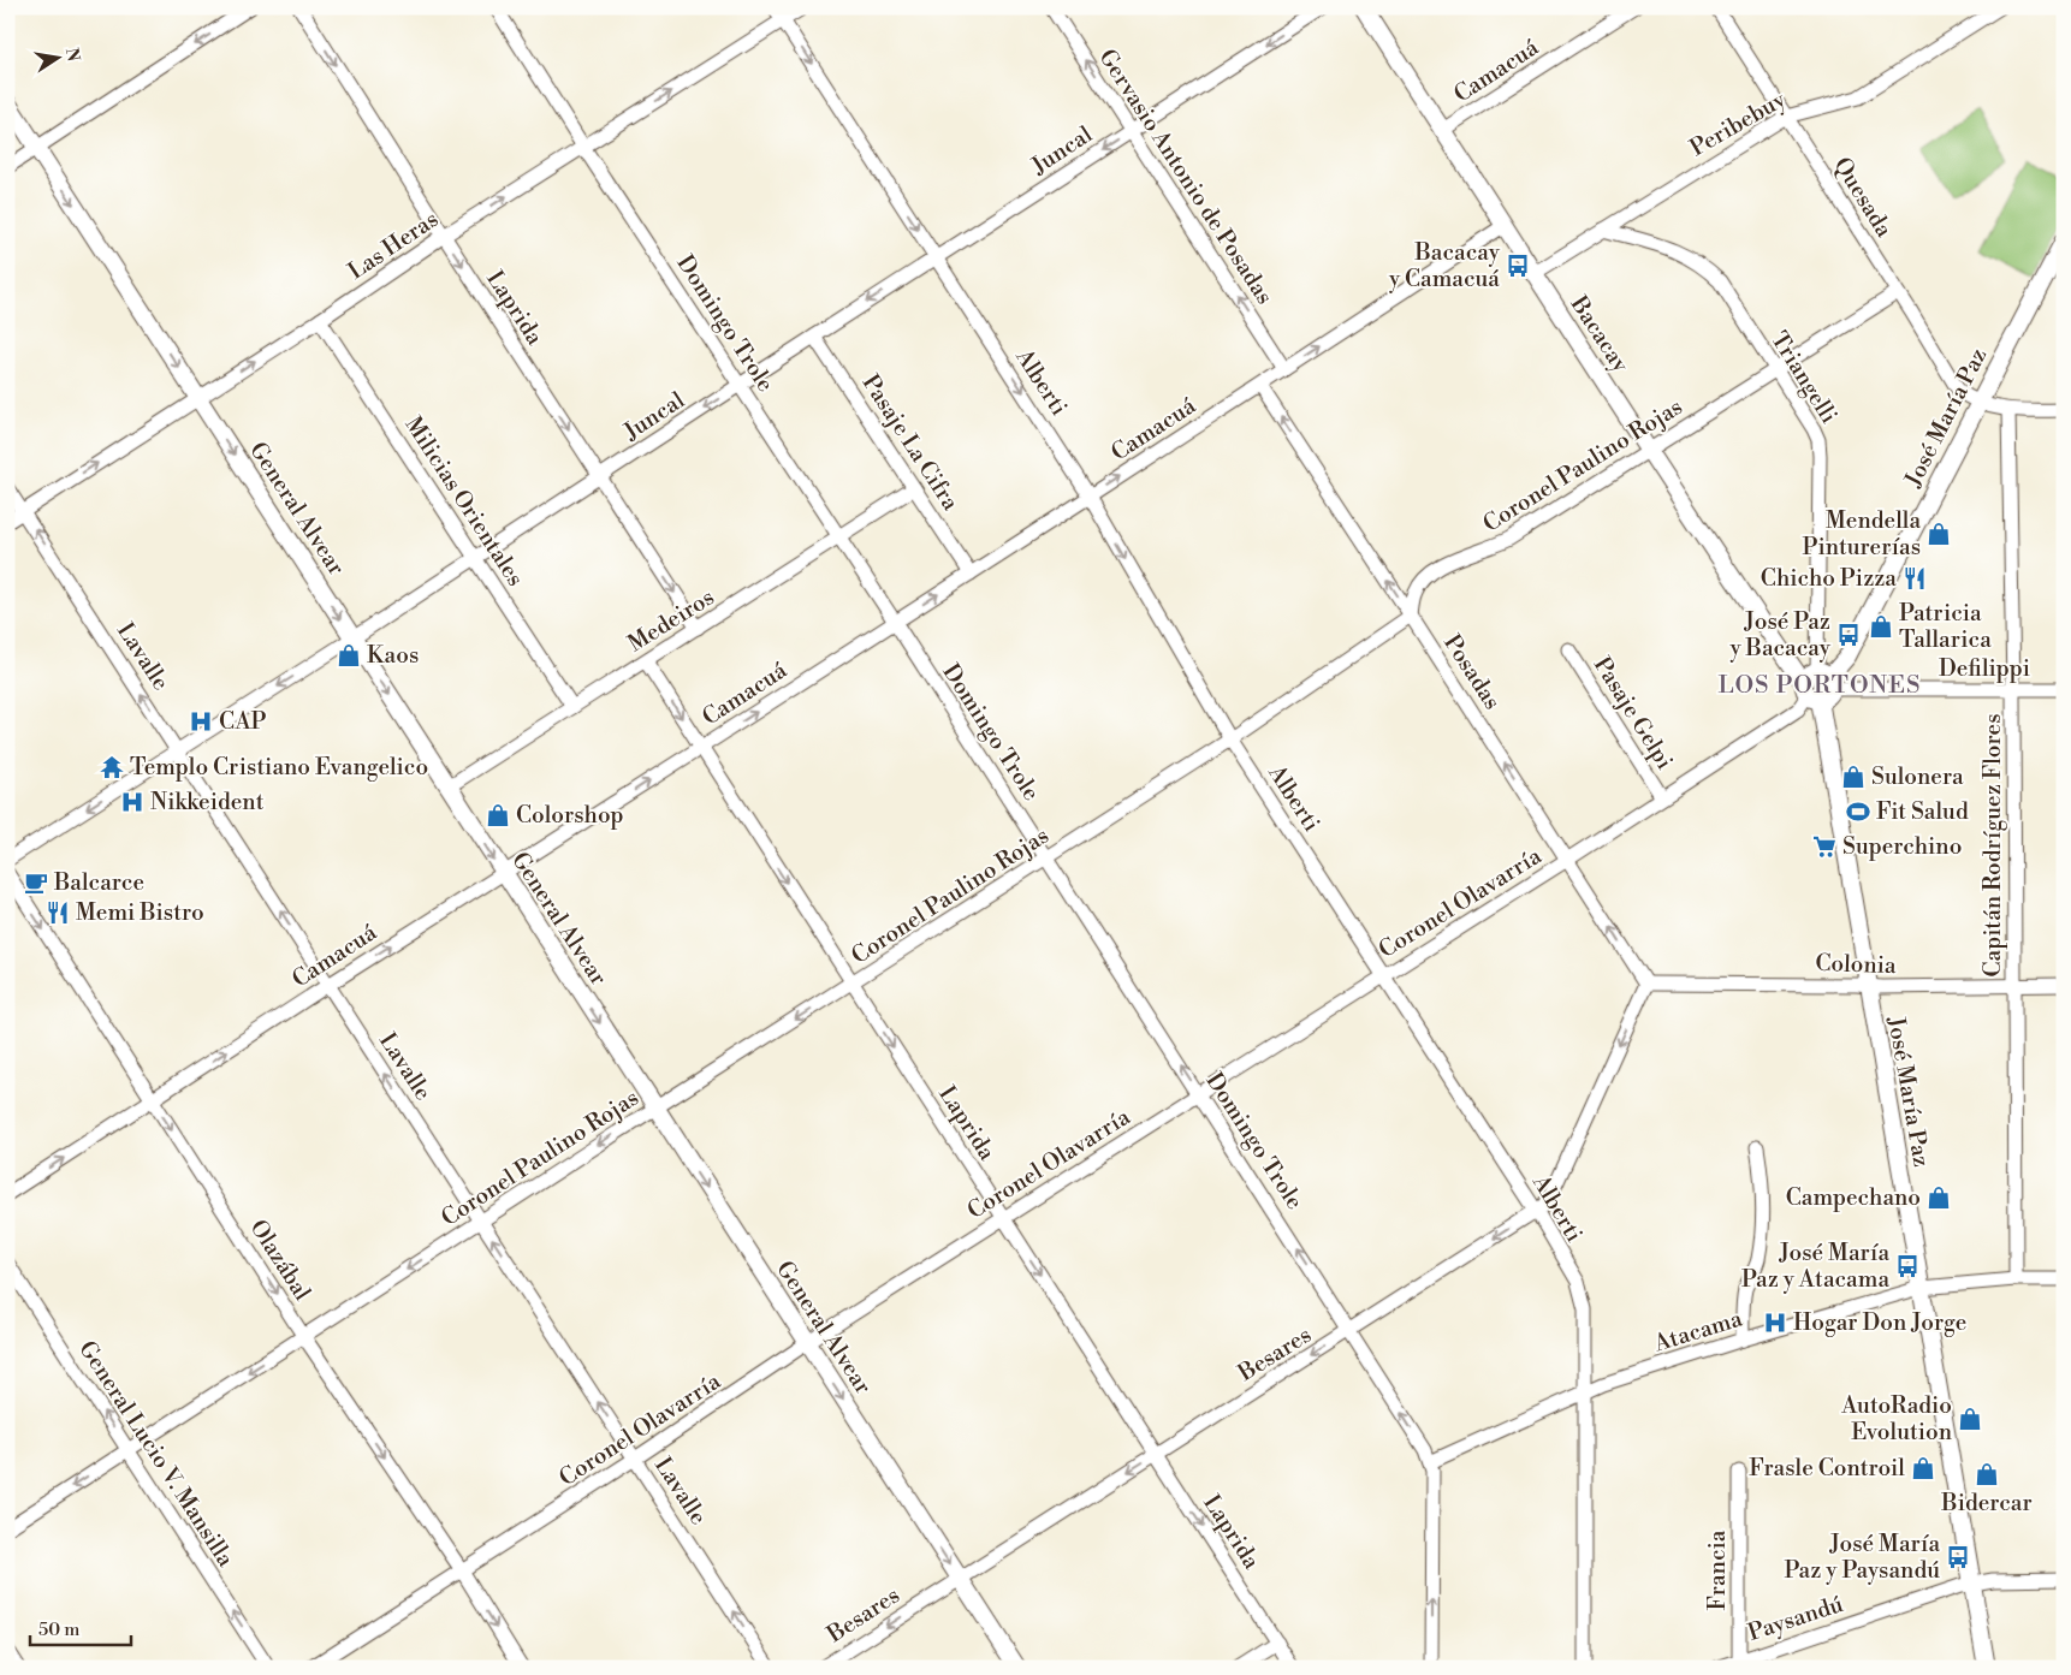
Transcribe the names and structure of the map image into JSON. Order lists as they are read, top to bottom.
{
  "streets": {
    "street": [
      "Camacuá",
      "Peribebuy",
      "Juncal",
      "Gervasio Antonio de Posadas",
      "Quesada",
      "Las Heras",
      "Laprida",
      "Domingo Trole",
      "Bacacay",
      "Triangelli",
      "Alberti",
      "José María Paz",
      "Pasaje La Cifra",
      "Coronel Paulino Rojas",
      "Milicias Orientales",
      "General Alvear",
      "Medeiros",
      "Lavalle",
      "Defilippi",
      "Posadas",
      "Pasaje Gelpi",
      "Capitán Rodríguez Flores",
      "Coronel Olavarría",
      "Colonia",
      "Olazábal",
      "Atacama",
      "Besares",
      "General Lucio V. Mansilla",
      "Francia",
      "Paysandú"
    ]
  },
  "crossings": [
    ["Camacuá", "Gervasio Antonio de Posadas"],
    ["Camacuá", "Laprida"],
    ["Camacuá", "Domingo Trole"],
    ["Camacuá", "Bacacay"],
    ["Camacuá", "Alberti"],
    ["Camacuá", "Pasaje La Cifra"],
    ["Camacuá", "General Alvear"],
    ["Camacuá", "Lavalle"],
    ["Camacuá", "Posadas"],
    ["Camacuá", "Olazábal"],
    ["Peribebuy", "Quesada"],
    ["Peribebuy", "Bacacay"],
    ["Peribebuy", "Triangelli"],
    ["Juncal", "Gervasio Antonio de Posadas"],
    ["Juncal", "Laprida"],
    ["Juncal", "Domingo Trole"],
    ["Juncal", "Alberti"],
    ["Juncal", "Pasaje La Cifra"],
    ["Juncal", "Milicias Orientales"],
    ["Juncal", "General Alvear"],
    ["Juncal", "Lavalle"],
    ["Quesada", "José María Paz"],
    ["Quesada", "Coronel Paulino Rojas"],
    ["Quesada", "Capitán Rodríguez Flores"],
    ["Las Heras", "Laprida"],
    ["Las Heras", "Domingo Trole"],
    ["Las Heras", "Alberti"],
    ["Las Heras", "Milicias Orientales"],
    ["Las Heras", "General Alvear"],
    ["Las Heras", "Lavalle"],
    ["Laprida", "Coronel Paulino Rojas"],
    ["Laprida", "Medeiros"],
    ["Laprida", "Coronel Olavarría"],
    ["Laprida", "Besares"],
    ["Domingo Trole", "Coronel Paulino Rojas"],
    ["Domingo Trole", "Medeiros"],
    ["Domingo Trole", "Coronel Olavarría"],
    ["Domingo Trole", "Atacama"],
    ["Domingo Trole", "Besares"],
    ["Bacacay", "Triangelli"],
    ["Bacacay", "José María Paz"],
    ["Bacacay", "Coronel Paulino Rojas"],
    ["Bacacay", "Defilippi"],
    ["Bacacay", "Coronel Olavarría"],
    ["Triangelli", "José María Paz"],
    ["Triangelli", "Coronel Paulino Rojas"],
    ["Triangelli", "Defilippi"],
    ["Triangelli", "Coronel Olavarría"],
    ["Alberti", "Coronel Paulino Rojas"],
    ["Alberti", "Coronel Olavarría"],
    ["Alberti", "Atacama"],
    ["Alberti", "Besares"],
    ["José María Paz", "Defilippi"],
    ["José María Paz", "Coronel Olavarría"],
    ["José María Paz", "Colonia"],
    ["José María Paz", "Atacama"],
    ["José María Paz", "Paysandú"],
    ["Pasaje La Cifra", "Medeiros"],
    ["Coronel Paulino Rojas", "General Alvear"],
    ["Coronel Paulino Rojas", "Lavalle"],
    ["Coronel Paulino Rojas", "Posadas"],
    ["Coronel Paulino Rojas", "Olazábal"],
    ["Coronel Paulino Rojas", "General Lucio V. Mansilla"],
    ["Milicias Orientales", "Medeiros"],
    ["General Alvear", "Medeiros"],
    ["General Alvear", "Coronel Olavarría"],
    ["General Alvear", "Besares"],
    ["Lavalle", "Coronel Olavarría"],
    ["Defilippi", "Capitán Rodríguez Flores"],
    ["Defilippi", "Coronel Olavarría"],
    ["Posadas", "Coronel Olavarría"],
    ["Posadas", "Colonia"],
    ["Posadas", "Besares"],
    ["Pasaje Gelpi", "Coronel Olavarría"],
    ["Capitán Rodríguez Flores", "Colonia"],
    ["Capitán Rodríguez Flores", "Atacama"],
    ["Coronel Olavarría", "Olazábal"],
    ["Colonia", "Besares"],
    ["Francia", "Paysandú"]
  ],
  "one_way": [
    "Camacuá",
    "Juncal",
    "Gervasio Antonio de Posadas",
    "Las Heras",
    "Laprida",
    "Domingo Trole",
    "Alberti",
    "Coronel Paulino Rojas",
    "General Alvear",
    "Lavalle",
    "Posadas",
    "Olazábal",
    "Besares",
    "General Lucio V. Mansilla"
  ],
  "districts": ["LOS PORTONES"],
  "places": {
    "bus stop": [
      "Bacacay y Camacuá",
      "José Paz y Bacacay",
      "José María Paz y Atacama",
      "José María Paz y Paysandú"
    ],
    "shop": [
      "Mendella Pinturerías",
      "Patricia Tallarica",
      "Kaos",
      "Sulonera",
      "Colorshop",
      "Campechano",
      "AutoRadio Evolution",
      "Frasle Controil",
      "Bidercar"
    ],
    "restaurant": ["Chicho Pizza", "Memi Bistro"],
    "hospital": ["CAP", "Nikkeident", "Hogar Don Jorge"],
    "temple": ["Templo Cristiano Evangelico"],
    "sports": ["Fit Salud"],
    "supermarket": ["Superchino"],
    "cafe": ["Balcarce"]
  },
  "scale_bar": "50 m",
  "north": "right"
}
